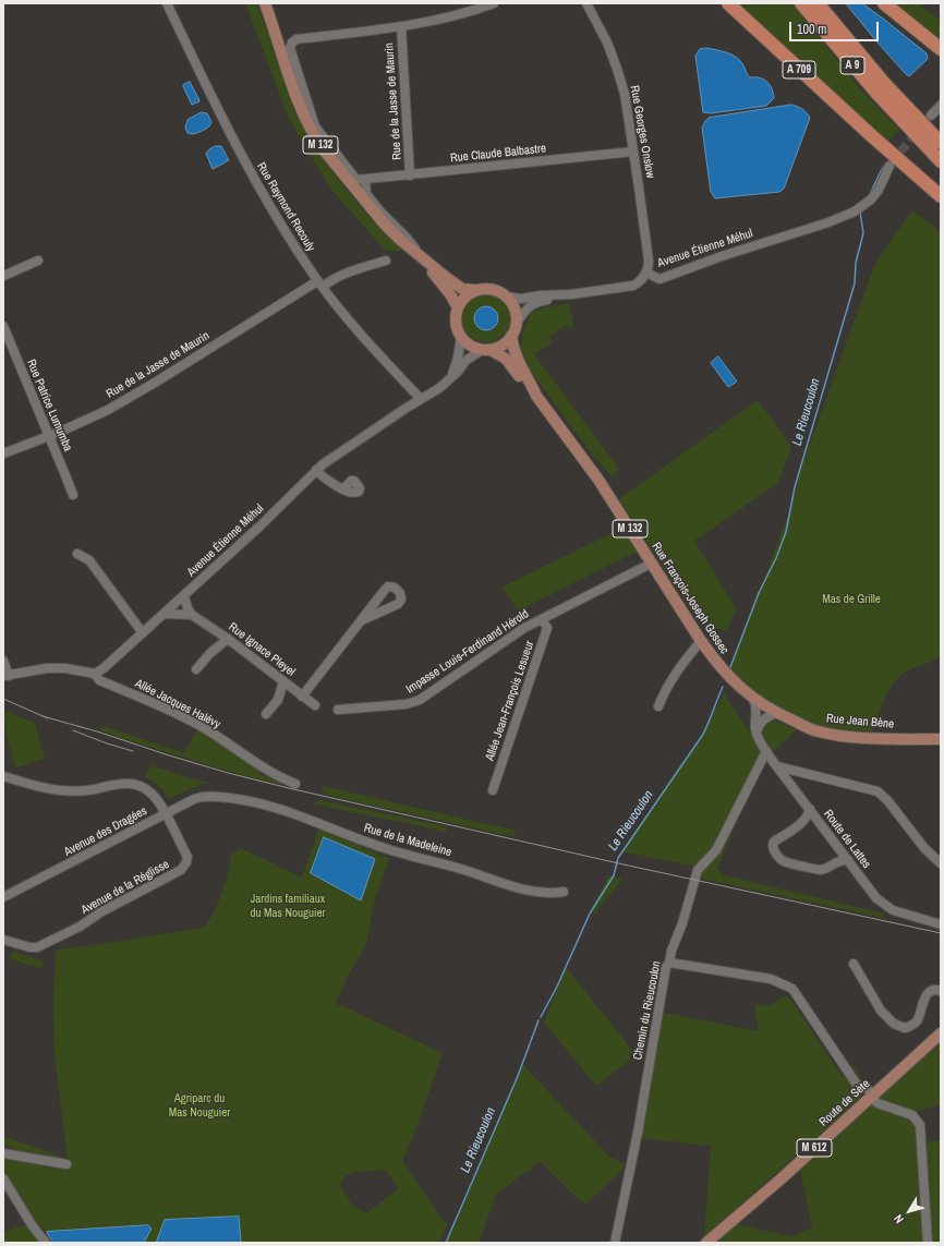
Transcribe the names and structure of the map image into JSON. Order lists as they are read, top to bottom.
{
  "streets": {
    "highway": ["A 9", "A 709"],
    "main road": [
      "M 132",
      "Rue François-Joseph Gossec",
      "Rue Jean Bène",
      "Route de Sète",
      "M 612"
    ],
    "street": [
      "Rue de la Jasse de Maurin",
      "Rue Georges Onslow",
      "Rue Claude Balbastre",
      "Rue Raymond Recouly",
      "Avenue Étienne Méhul",
      "Rue Patrice Lumumba",
      "Rue Ignace Pleyel",
      "Impasse Louis-Ferdinand Hérold",
      "Allée Jean-François Lesueur",
      "Allée Jacques Halévy",
      "Avenue des Dragées",
      "Route de Lattes",
      "Rue de la Madeleine",
      "Avenue de la Réglisse",
      "Chemin du Rieucoulon"
    ]
  },
  "crossings": [
    ["Rue de la Jasse de Maurin", "Rue Claude Balbastre"],
    ["Rue de la Jasse de Maurin", "Rue Raymond Recouly"],
    ["Rue de la Jasse de Maurin", "Rue Patrice Lumumba"],
    ["Rue Georges Onslow", "Rue Claude Balbastre"],
    ["Rue Georges Onslow", "Avenue Étienne Méhul"],
    ["M 132", "Avenue Étienne Méhul"],
    ["M 132", "Rue François-Joseph Gossec"],
    ["Rue Raymond Recouly", "Avenue Étienne Méhul"],
    ["Avenue Étienne Méhul", "Rue François-Joseph Gossec"],
    ["Avenue Étienne Méhul", "Allée Jacques Halévy"],
    ["Rue François-Joseph Gossec", "Impasse Louis-Ferdinand Hérold"],
    ["Rue François-Joseph Gossec", "Rue Jean Bène"],
    ["Impasse Louis-Ferdinand Hérold", "Allée Jean-François Lesueur"],
    ["Avenue des Dragées", "Rue de la Madeleine"],
    ["Avenue des Dragées", "Avenue de la Réglisse"],
    ["Route de Lattes", "Chemin du Rieucoulon"]
  ],
  "water": ["Le Rieucoulon"],
  "parks": ["Mas de Grille", "Jardins familiaux du Mas Nouguier", "Agriparc du Mas Nouguier"],
  "scale_bar": "100 m",
  "north": "bottom left"
}
